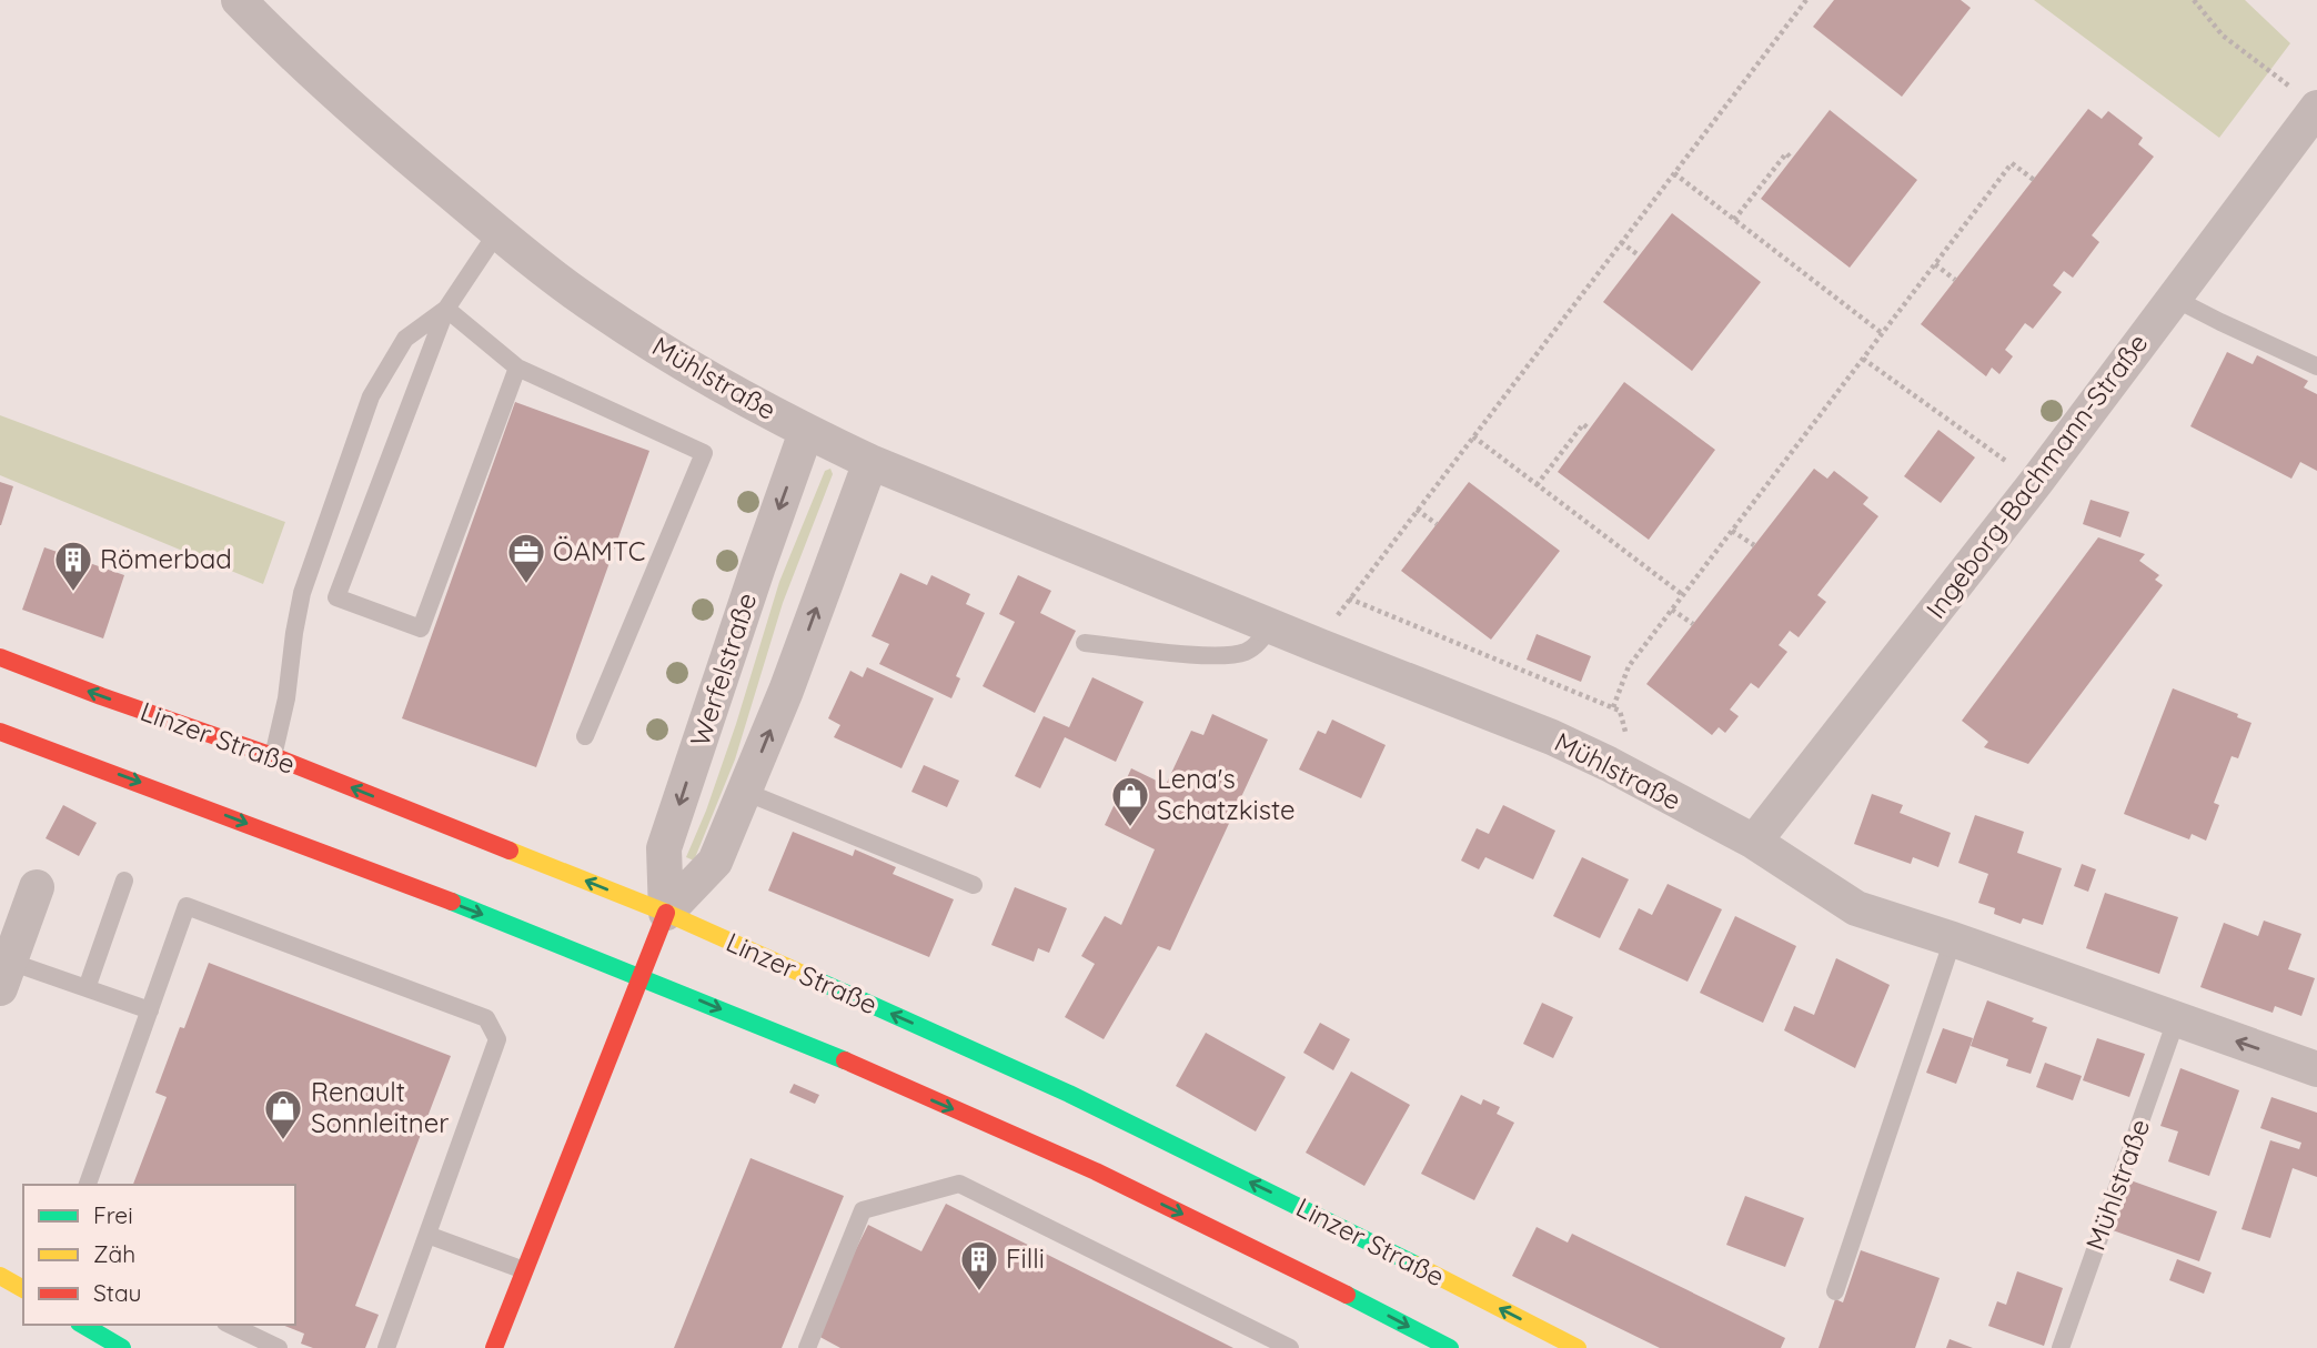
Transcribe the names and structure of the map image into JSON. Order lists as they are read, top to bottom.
{
  "streets": {
    "main road": ["Werfelstraße", "Linzer Straße"],
    "street": ["Mühlstraße", "Ingeborg-Bachmann-Straße"]
  },
  "crossings": [
    ["Mühlstraße", "Ingeborg-Bachmann-Straße"],
    ["Mühlstraße", "Werfelstraße"],
    ["Werfelstraße", "Linzer Straße"]
  ],
  "places": {
    "office": ["ÖAMTC"],
    "building": ["Römerbad", "Filli"],
    "shop": ["Lena's Schatzkiste", "Renault Sonnleitner"]
  },
  "legend": ["Frei", "Zäh", "Stau"]
}
